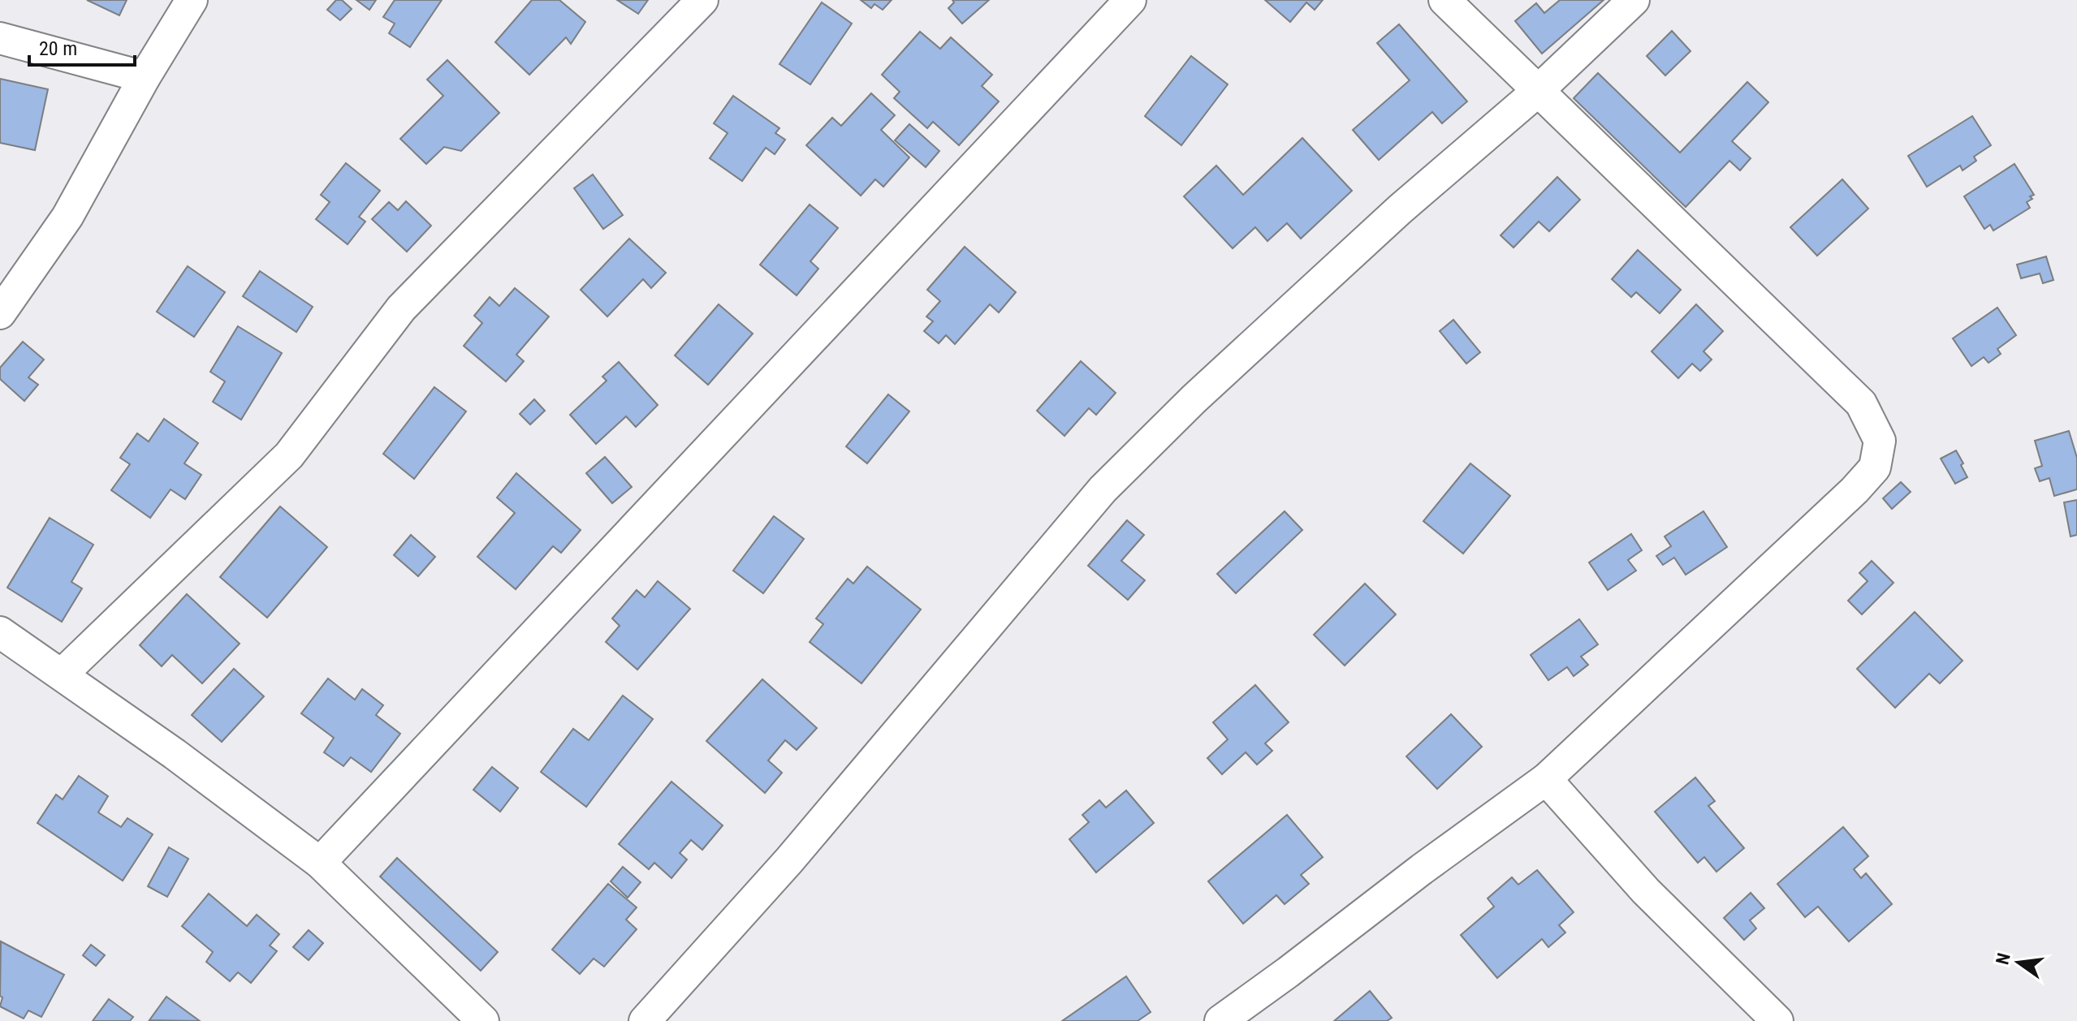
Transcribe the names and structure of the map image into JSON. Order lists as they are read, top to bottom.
{
  "scale_bar": "20 m",
  "north": "left"
}
